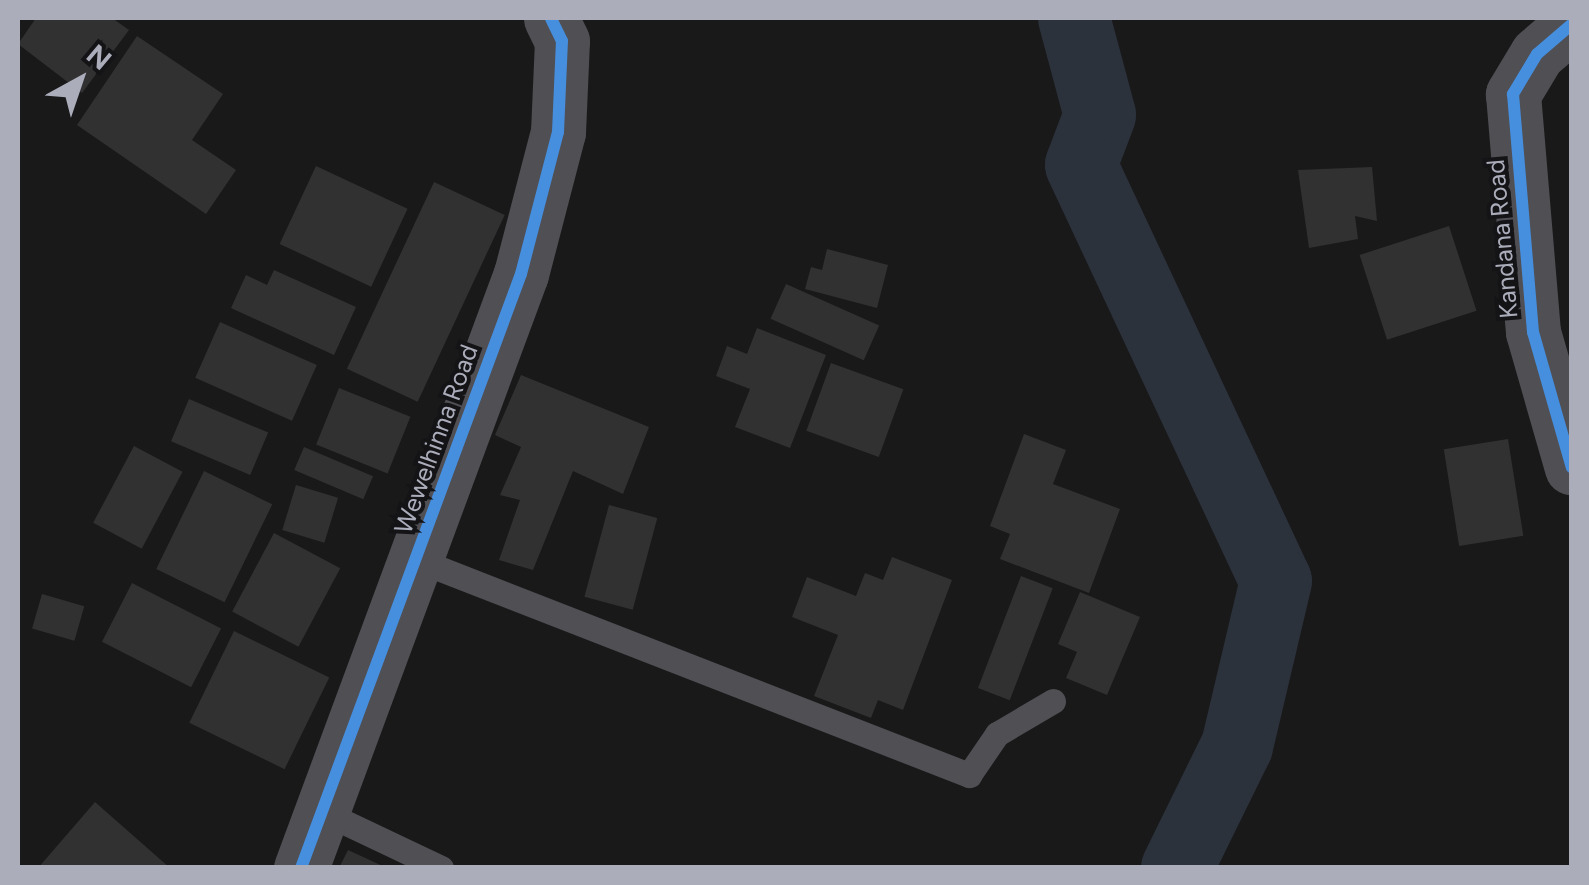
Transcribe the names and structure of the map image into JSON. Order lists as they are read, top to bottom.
{
  "streets": {
    "street": ["Kandana Road", "Wewelhinna Road"]
  },
  "north": "top right"
}
